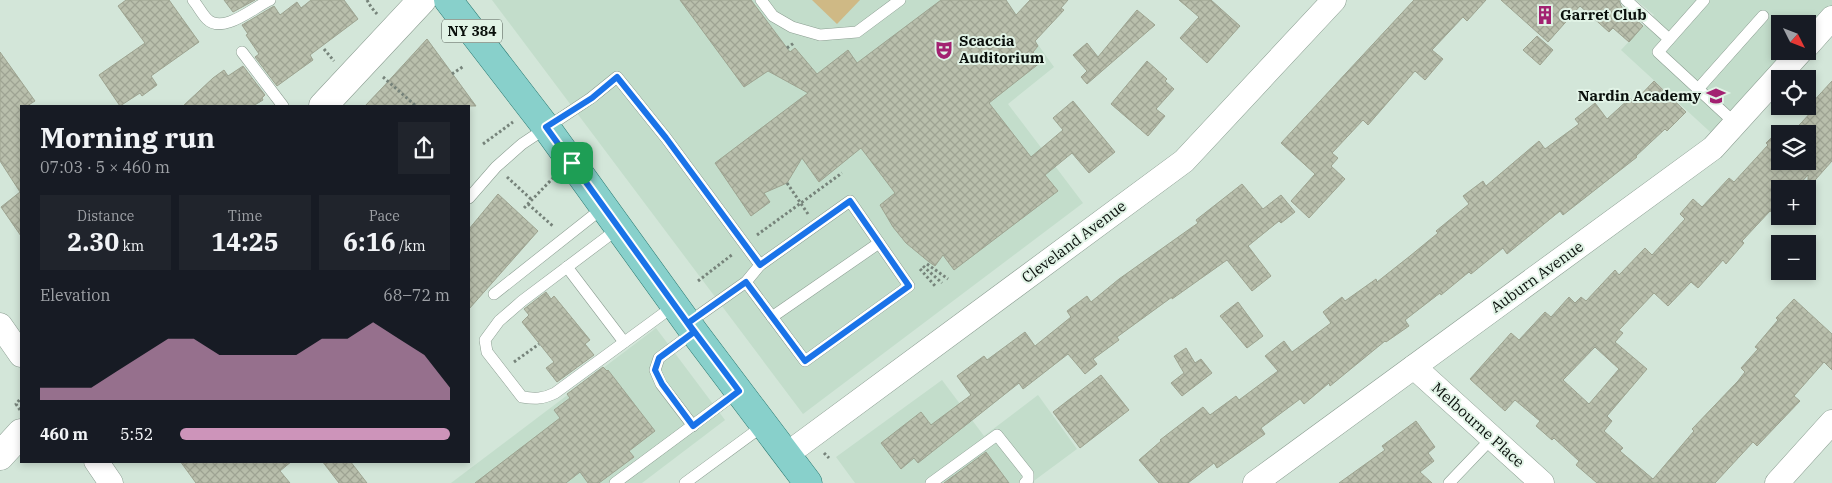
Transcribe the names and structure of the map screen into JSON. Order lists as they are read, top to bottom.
{
  "streets": {
    "main road": ["NY 384"],
    "street": ["Cleveland Avenue", "Auburn Avenue", "Melbourne Place"]
  },
  "crossings": [
    ["NY 384", "Cleveland Avenue"],
    ["Auburn Avenue", "Melbourne Place"]
  ],
  "places": {
    "building": ["Garret Club"],
    "theatre": ["Scaccia Auditorium"],
    "school or university": ["Nardin Academy"]
  },
  "north": "bottom right",
  "page": {
    "map_buttons": ["+", "−"],
    "heading": ["Morning run", "07:03 · 5 × 460 m"],
    "stats": [
      ["Distance", "2.30 km"],
      ["Time", "14:25"],
      ["Pace", "6:16 /km"]
    ],
    "chart": ["Elevation", "68–72 m"],
    "list": [
      {
        "name": "460 m",
        "note": "5:52"
      }
    ]
  }
}
